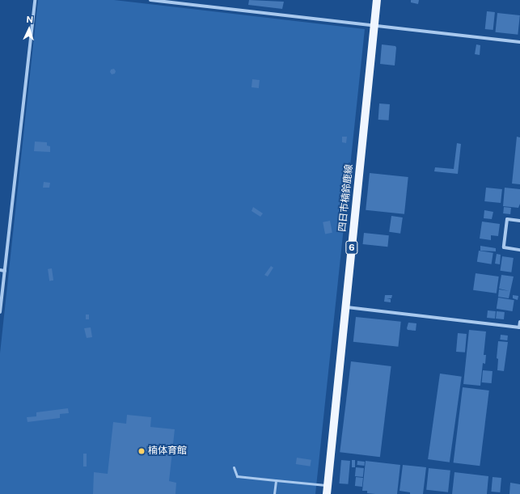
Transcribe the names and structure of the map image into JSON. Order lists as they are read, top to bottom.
{
  "streets": {
    "main road": ["四日市楠鈴鹿線", "6"]
  },
  "places": ["楠体育館"],
  "north": "top"
}
